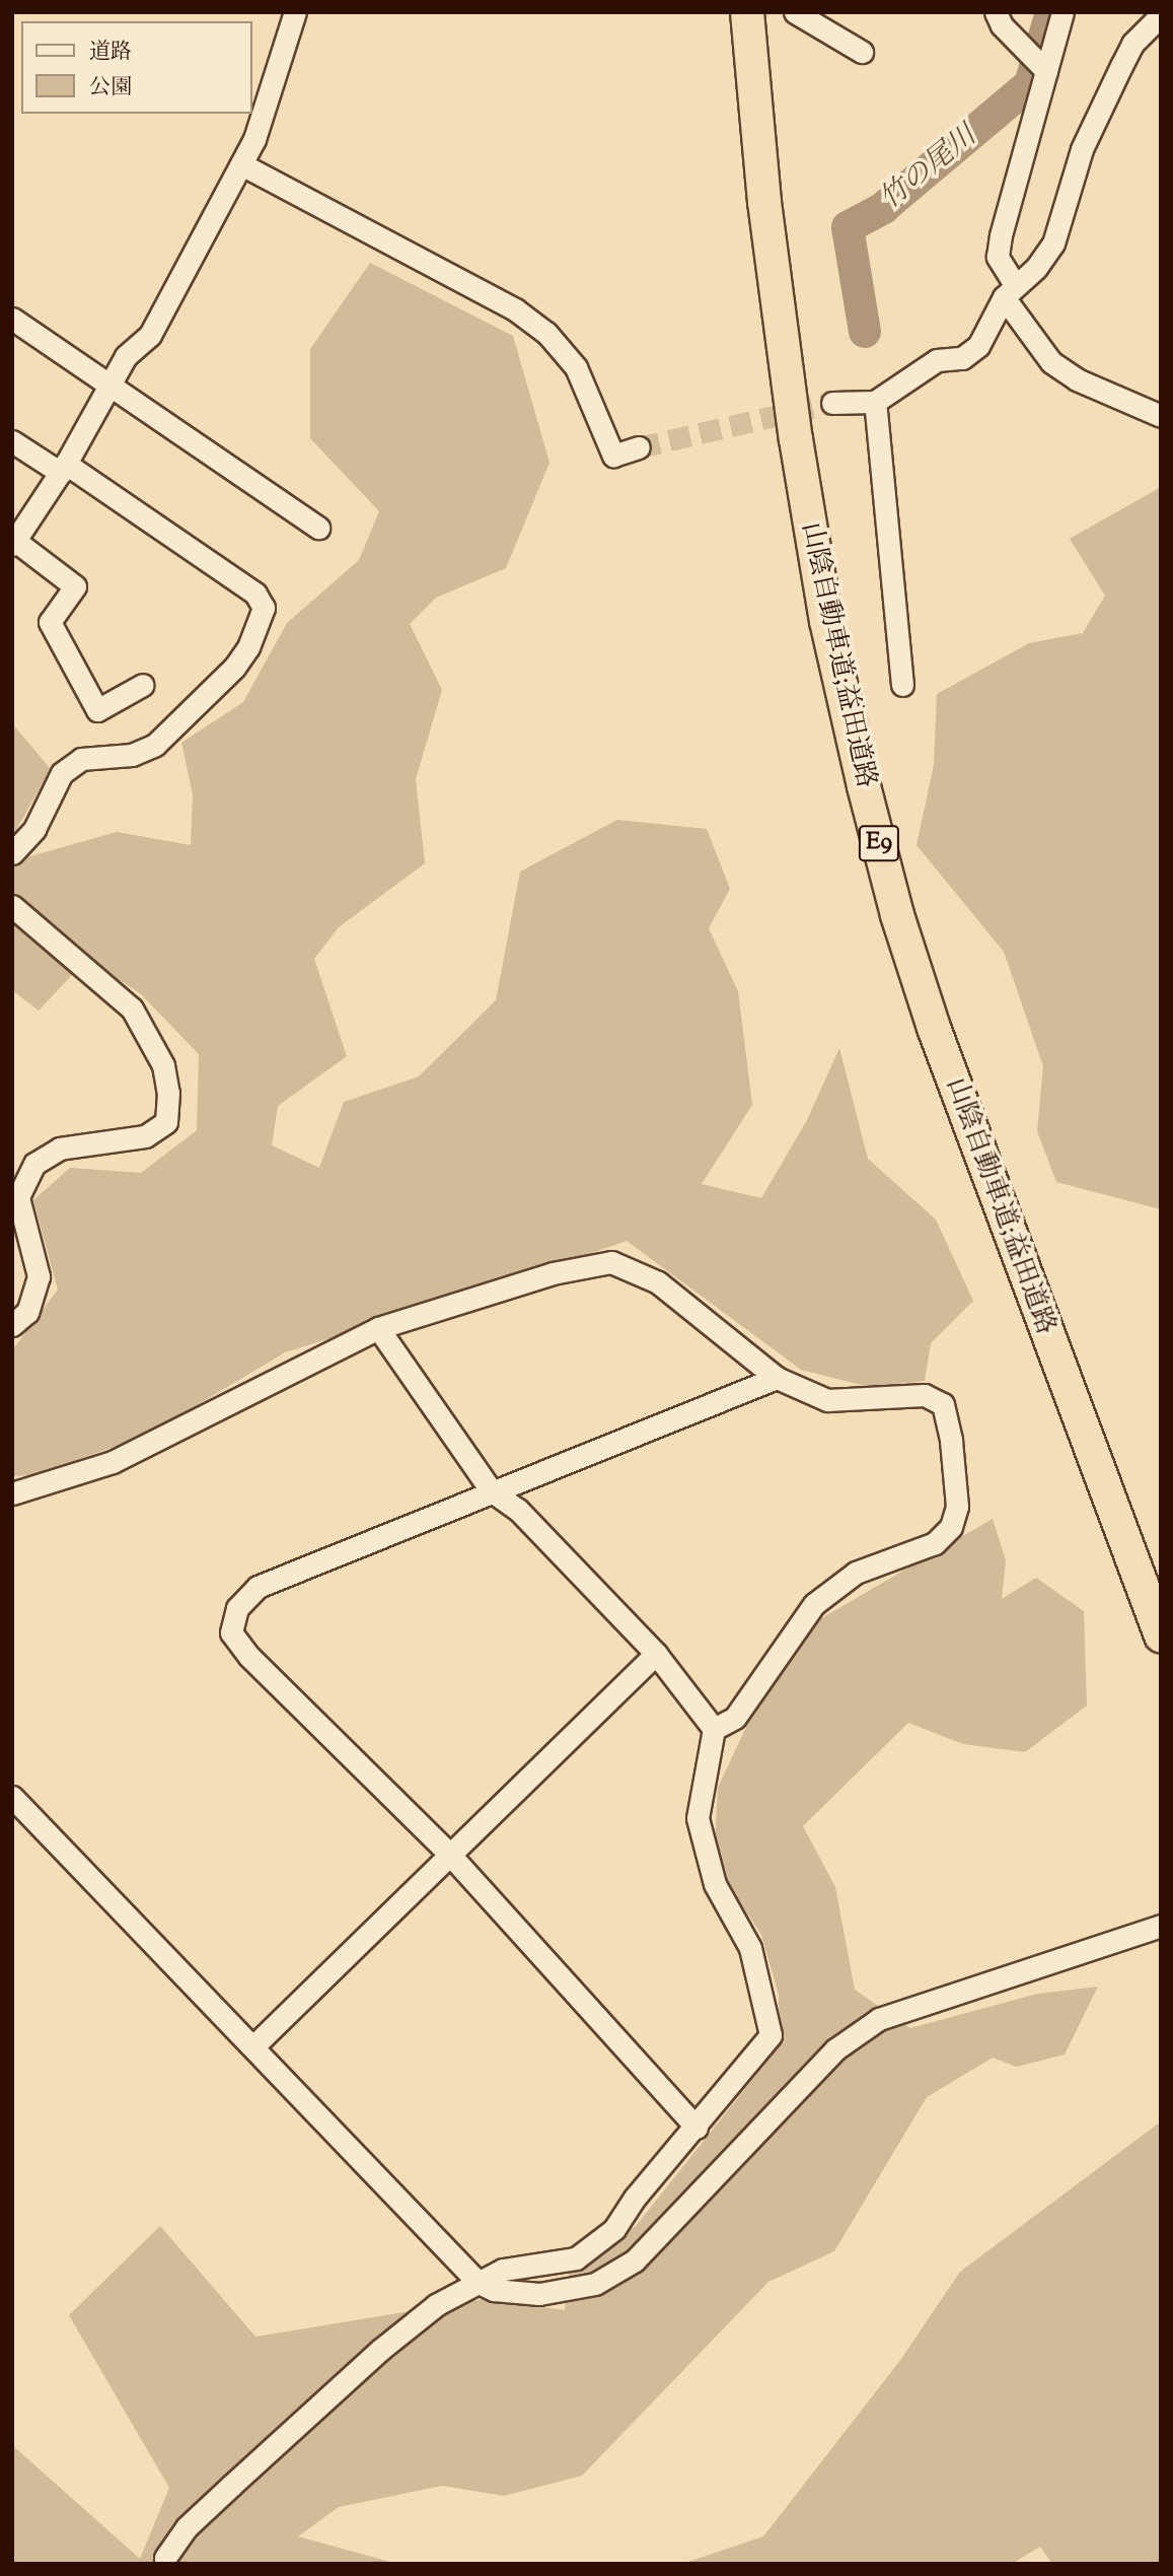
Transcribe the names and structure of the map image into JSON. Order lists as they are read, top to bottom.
{
  "streets": {
    "highway": ["山陰自動車道;益田道路", "E9"]
  },
  "water": ["竹の尾川"],
  "legend": ["道路", "公園"]
}
